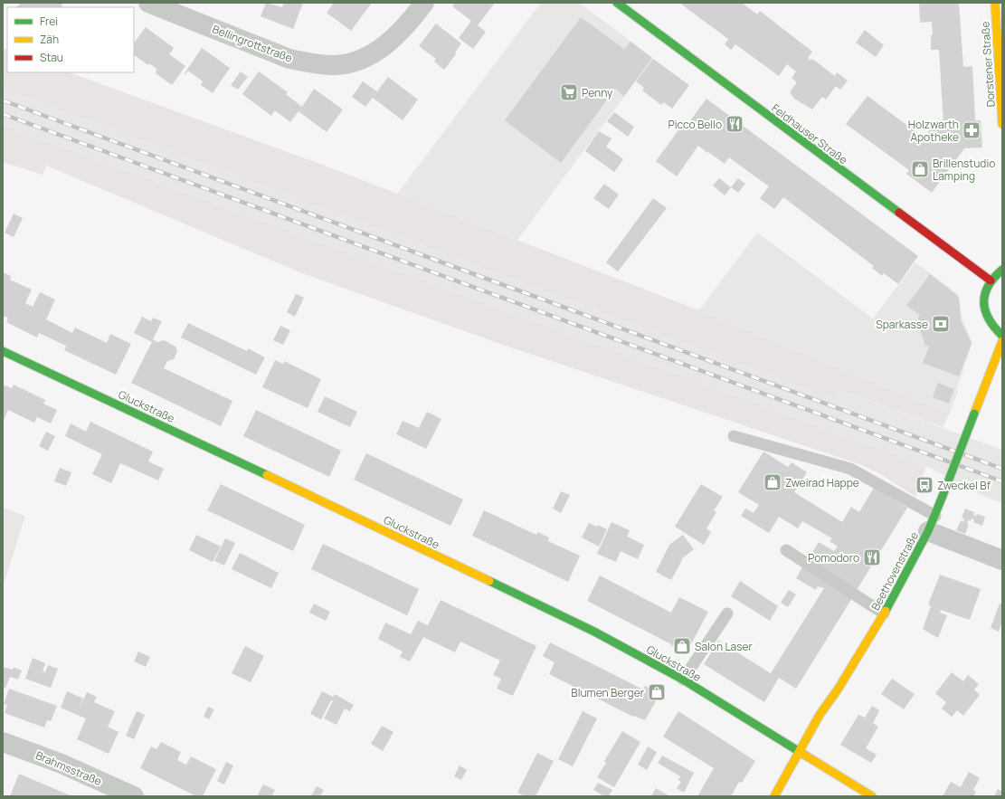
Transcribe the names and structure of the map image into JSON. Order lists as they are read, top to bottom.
{
  "streets": {
    "street": [
      "Bellingrottstraße",
      "Dorstener Straße",
      "Feldhauser Straße",
      "Gluckstraße",
      "Beethovenstraße",
      "Brahmsstraße"
    ]
  },
  "crossings": [
    ["Gluckstraße", "Beethovenstraße"]
  ],
  "places": {
    "supermarket": ["Penny"],
    "restaurant": ["Picco Bello", "Pomodoro"],
    "pharmacy": ["Holzwarth Apotheke"],
    "shop": [
      "Brillenstudio Lamping",
      "Zweirad Happe",
      "Salon Laser",
      "Blumen Berger"
    ],
    "bank": ["Sparkasse"],
    "bus stop": ["Zweckel Bf"]
  },
  "legend": ["Frei", "Zäh", "Stau"]
}
